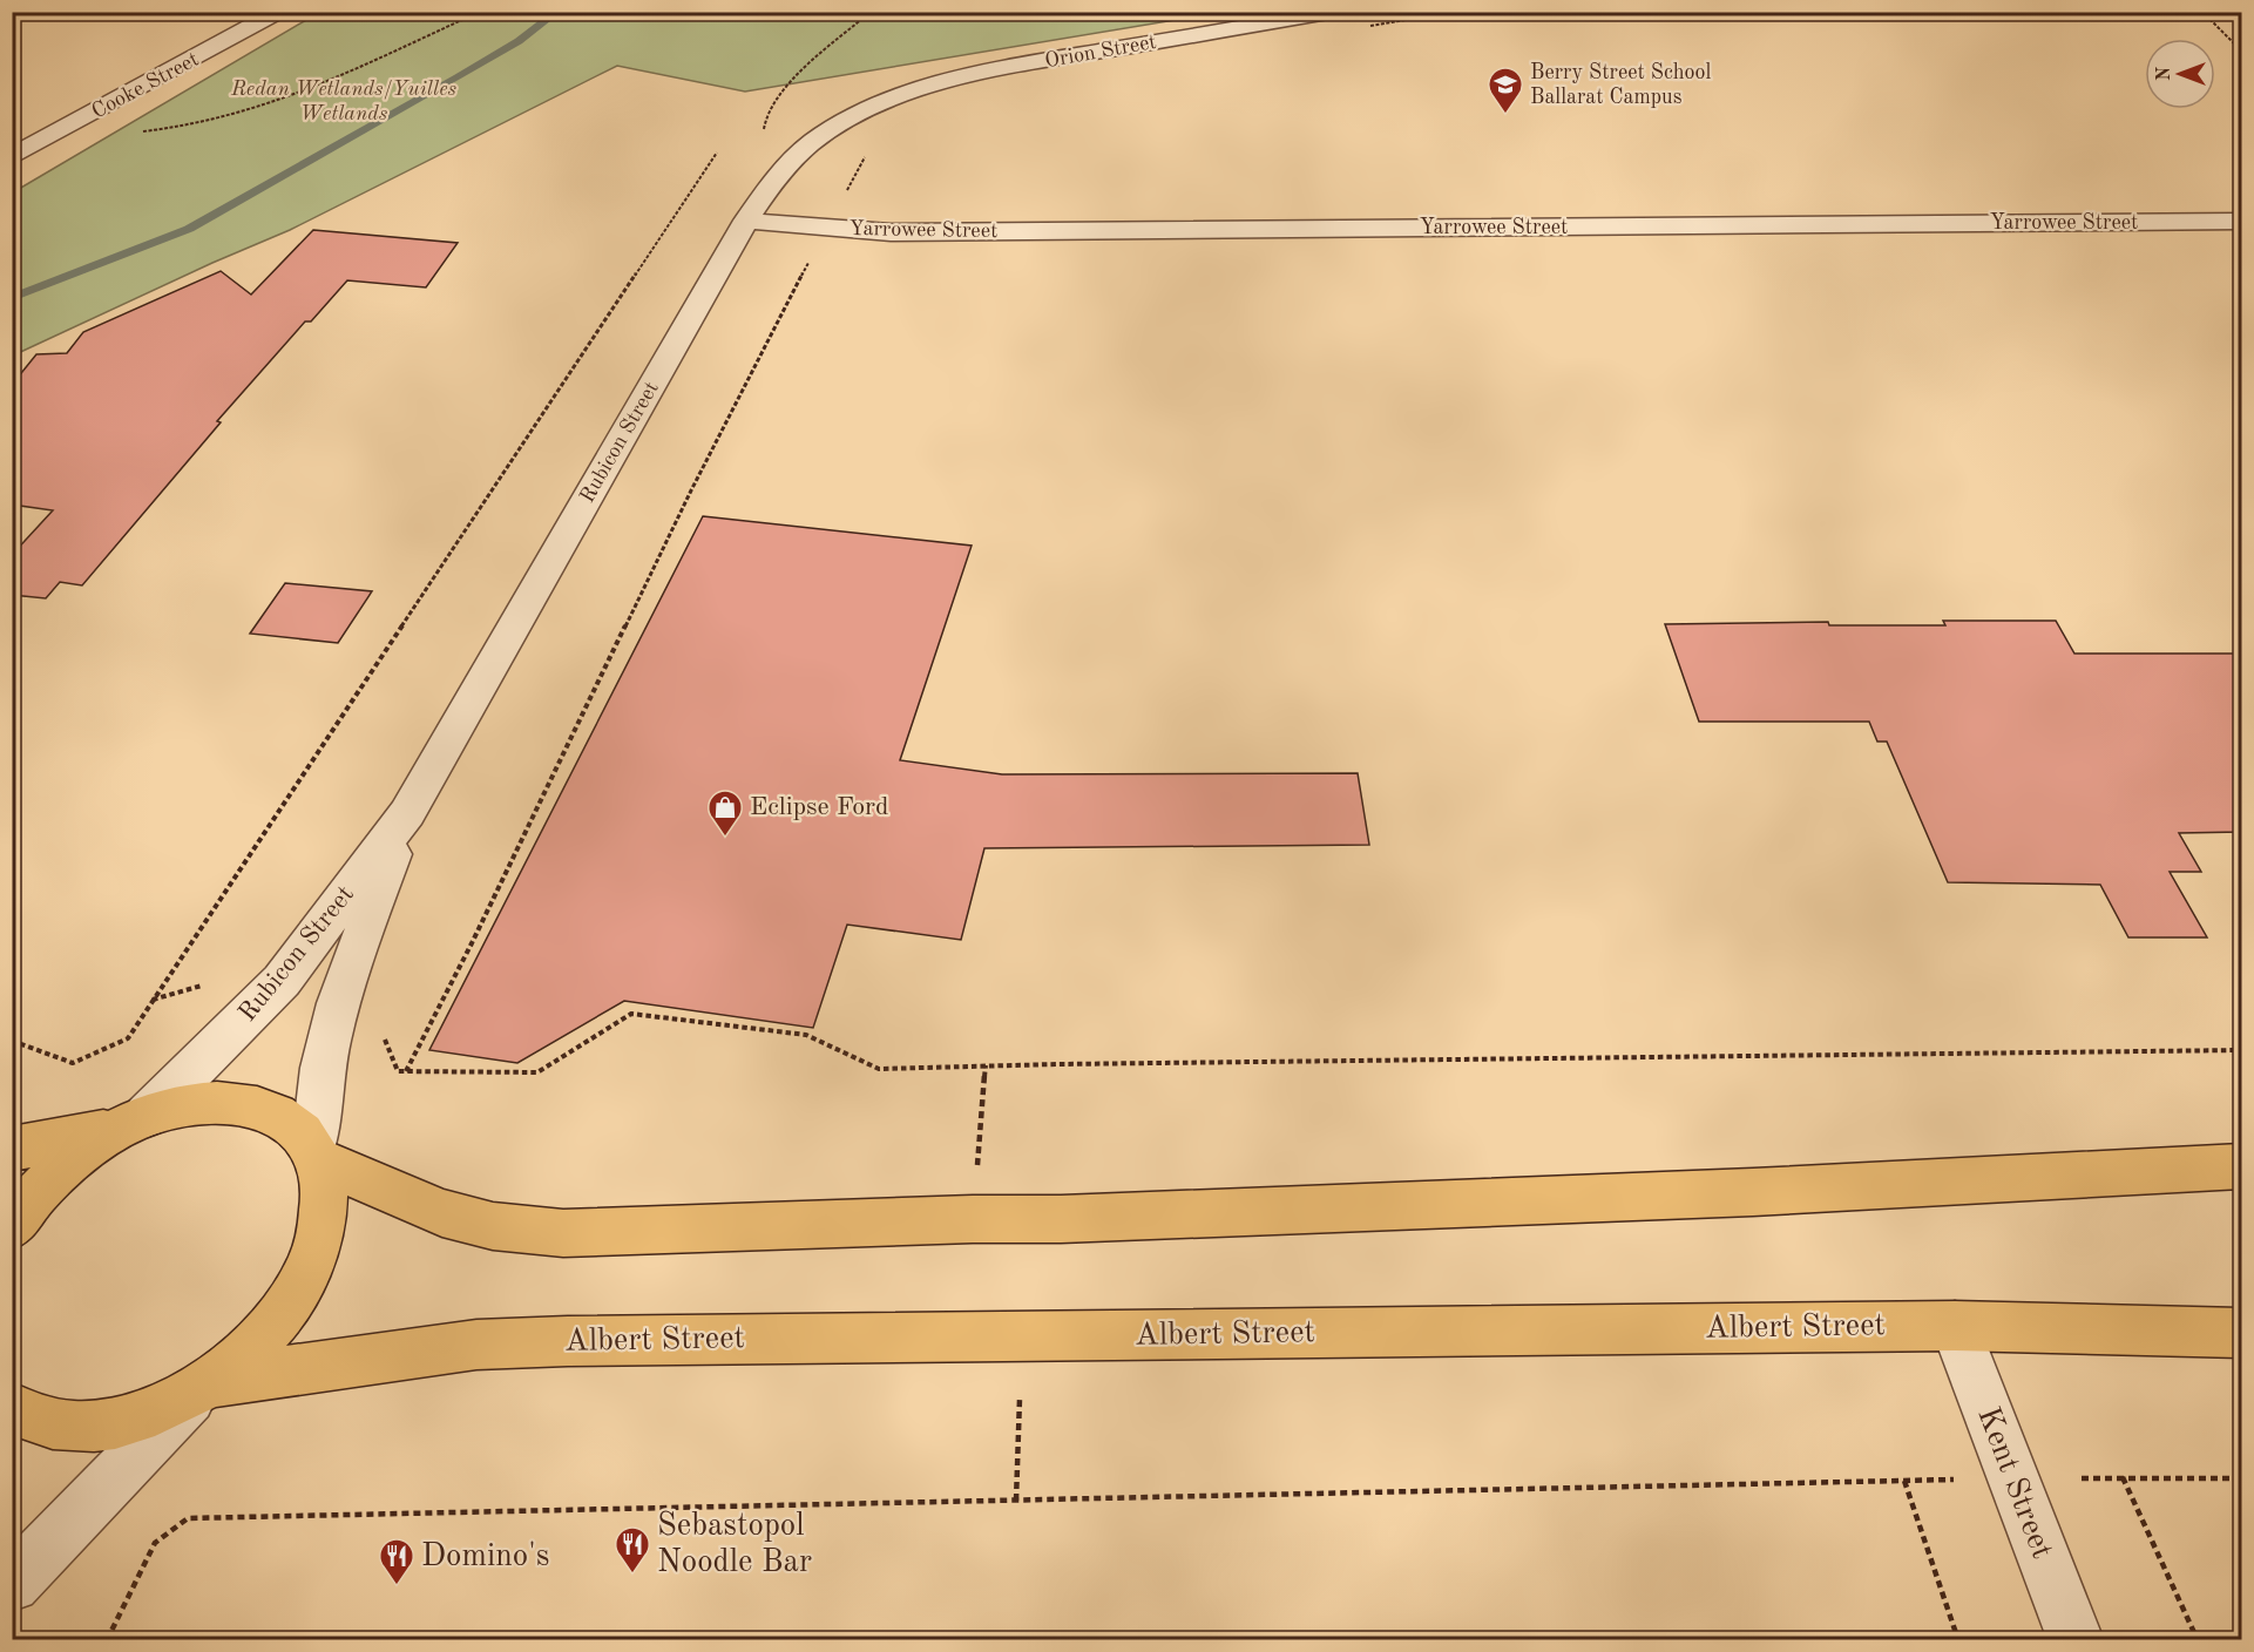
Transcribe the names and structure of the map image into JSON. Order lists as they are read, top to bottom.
{
  "streets": {
    "highway": ["Albert Street"],
    "street": [
      "Orion Street",
      "Cooke Street",
      "Yarrowee Street",
      "Rubicon Street",
      "Kent Street"
    ]
  },
  "crossings": [
    ["Orion Street", "Rubicon Street"],
    ["Yarrowee Street", "Rubicon Street"],
    ["Albert Street", "Kent Street"]
  ],
  "parks": ["Redan Wetlands/Yuilles Wetlands"],
  "places": {
    "school or university": ["Berry Street School Ballarat Campus"],
    "shop": ["Eclipse Ford"],
    "restaurant": ["Sebastopol Noodle Bar", "Domino's"]
  },
  "north": "left"
}
